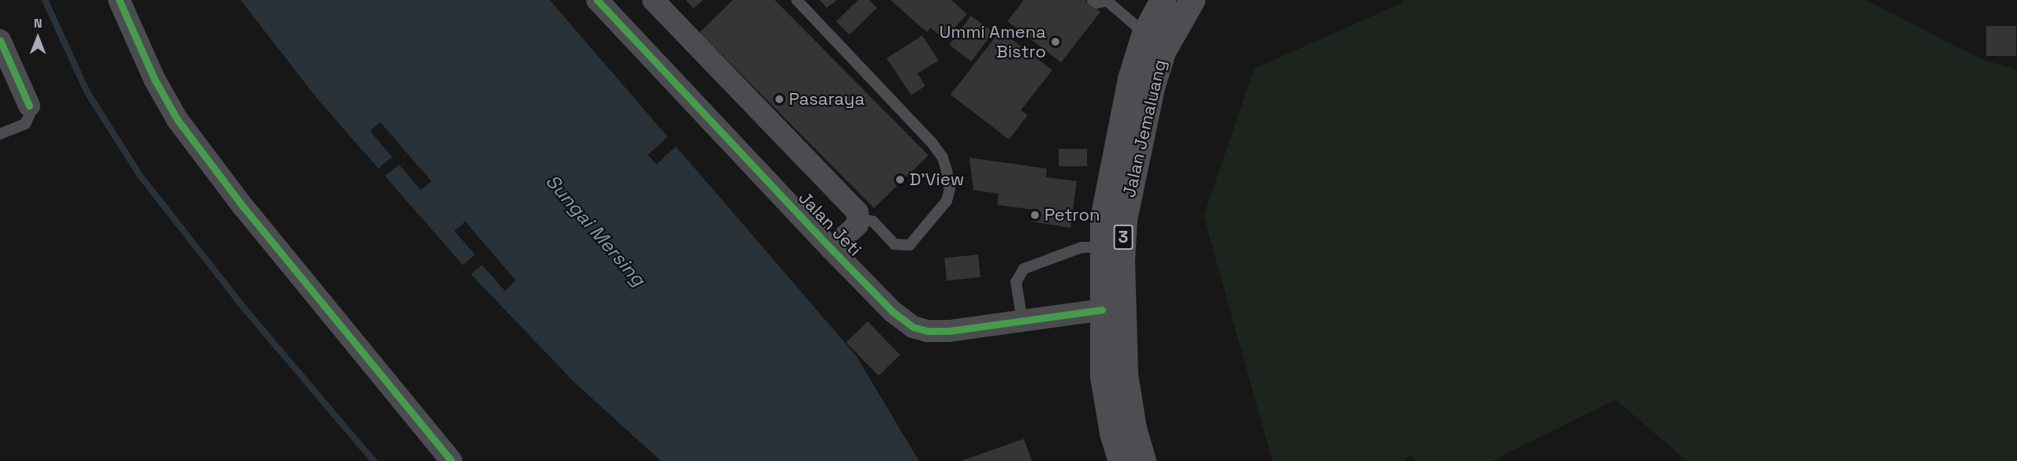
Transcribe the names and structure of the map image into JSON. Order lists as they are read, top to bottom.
{
  "streets": {
    "highway": ["Jalan Jemaluang", "3"],
    "street": ["Jalan Jeti"]
  },
  "crossings": [
    ["Jalan Jemaluang", "Jalan Jeti"]
  ],
  "water": ["Sungai Mersing"],
  "places": [
    "Ummi Amena Bistro",
    "Pasaraya",
    "D'View",
    "Petron"
  ],
  "north": "top"
}
